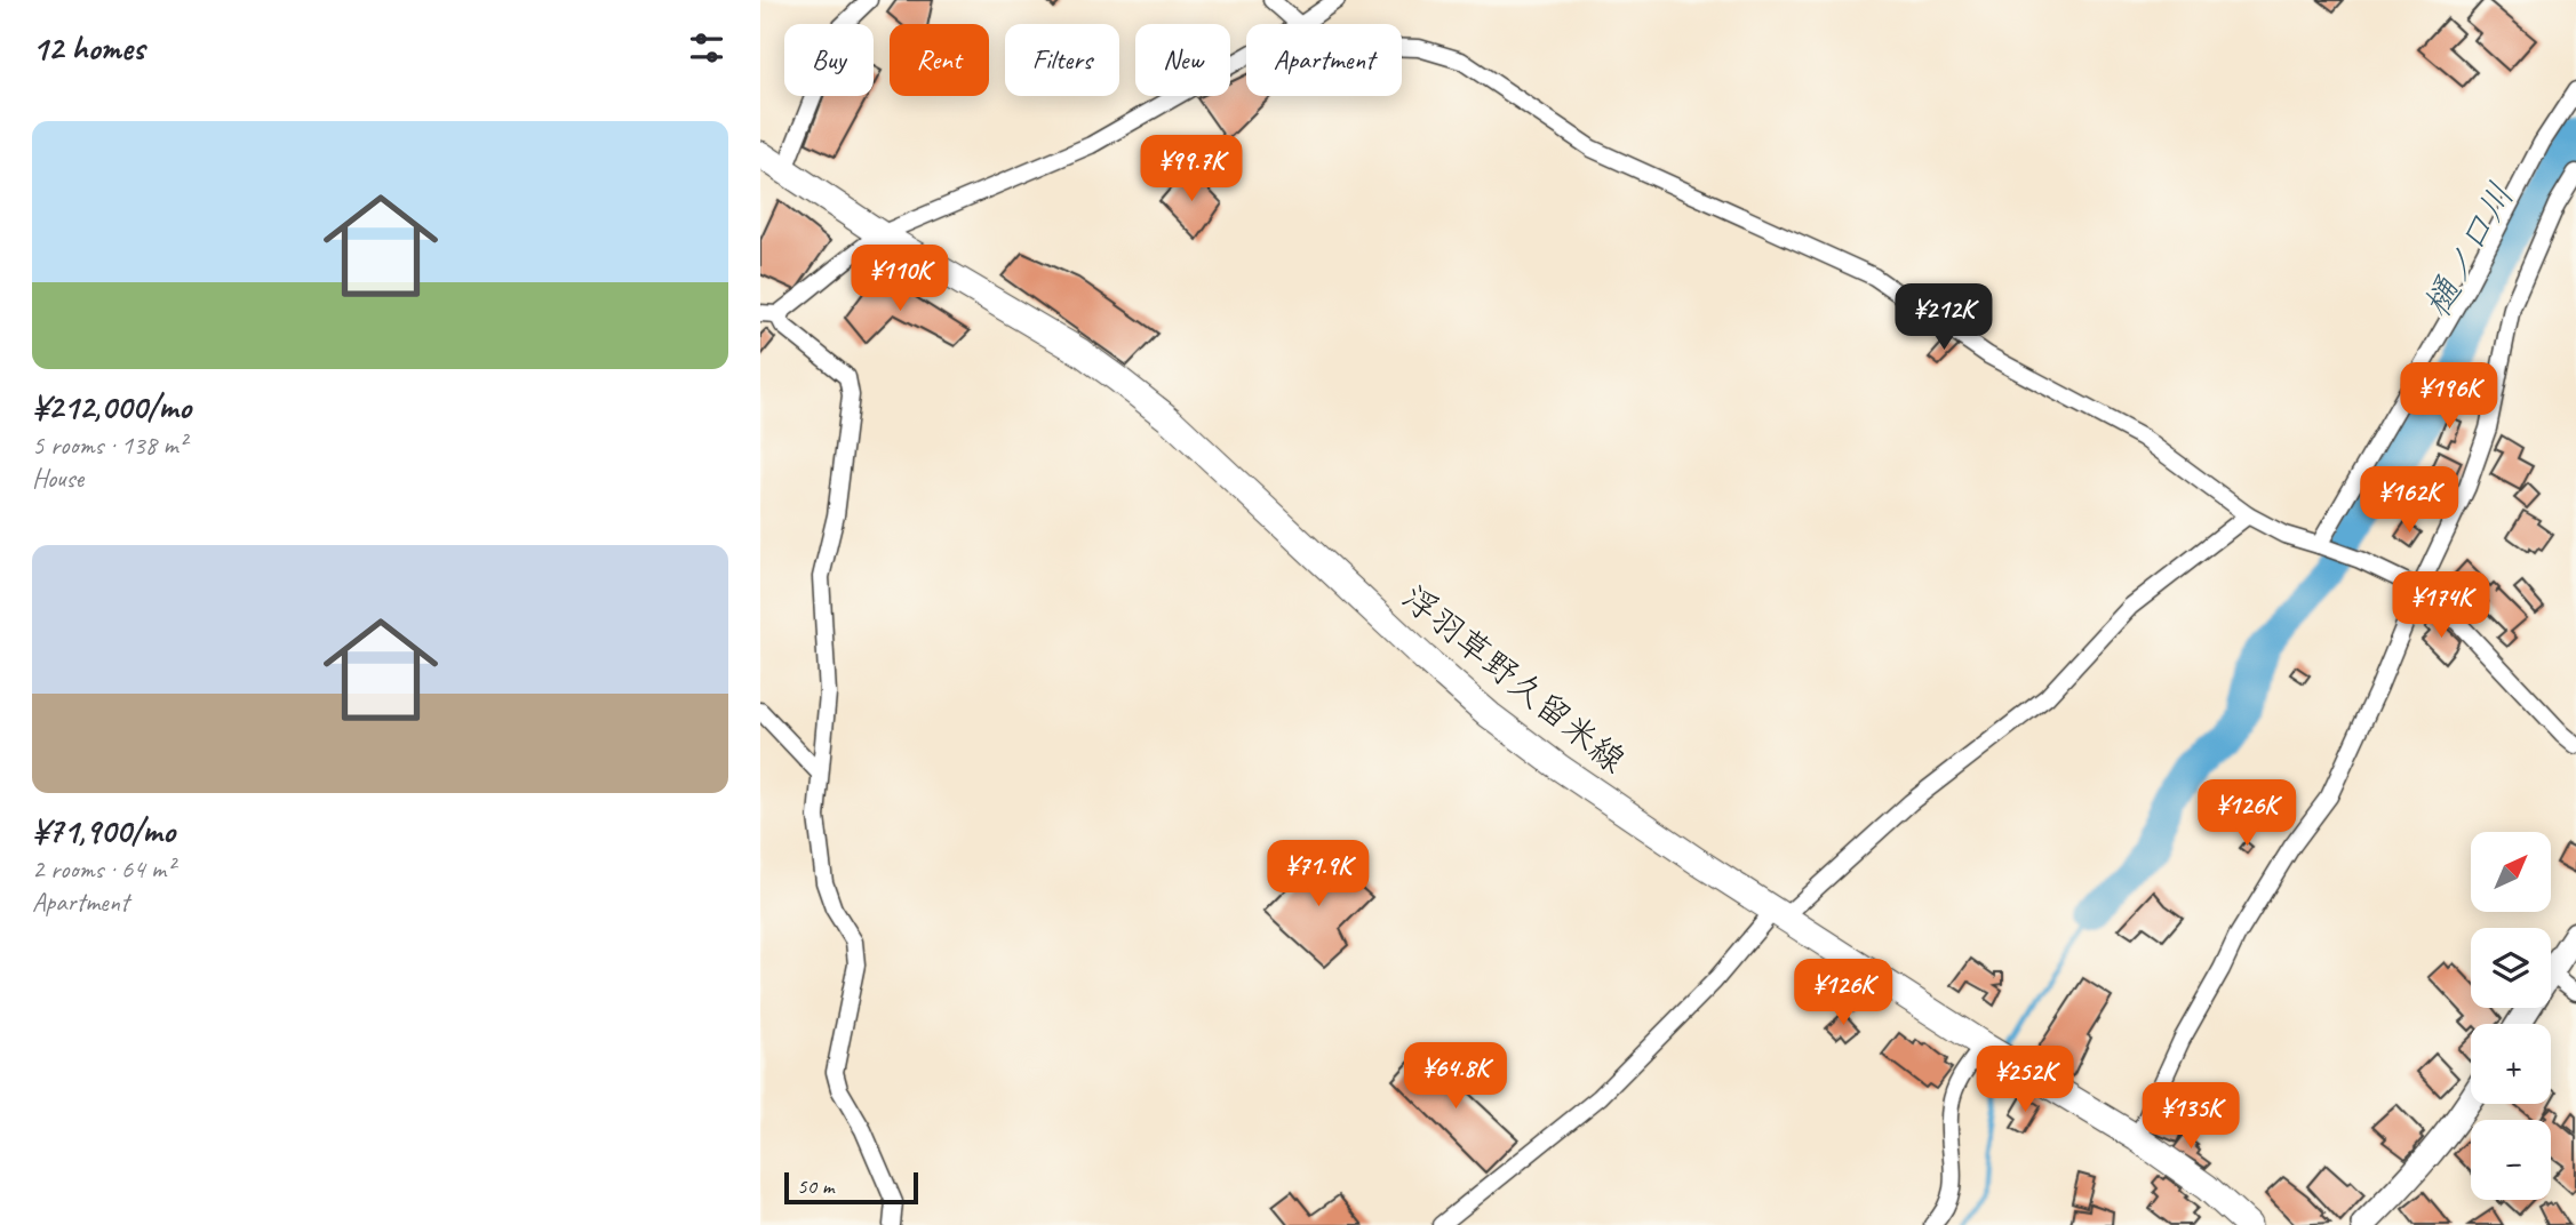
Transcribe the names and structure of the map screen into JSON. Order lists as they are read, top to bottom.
{
  "streets": {
    "main road": ["浮羽草野久留米線"]
  },
  "water": ["樋ノ口川"],
  "scale_bar": "50 m",
  "north": "top right",
  "page": {
    "heading": "12 homes",
    "chip": [
      "Buy",
      "Rent",
      "Filters",
      "New",
      "Apartment"
    ],
    "list": [
      {
        "name": "¥212,000/mo",
        "note": "5 rooms · 138 m² · House"
      },
      {
        "name": "¥71,900/mo",
        "note": "2 rooms · 64 m² · Apartment"
      }
    ],
    "price": [
      "¥99.7K",
      "¥110K",
      "¥212K",
      "¥196K",
      "¥162K",
      "¥174K",
      "¥126K",
      "¥71.9K",
      "¥126K",
      "¥64.8K",
      "¥252K",
      "¥135K"
    ],
    "map_buttons": ["+", "−"],
    "scale": "50 m"
  }
}
